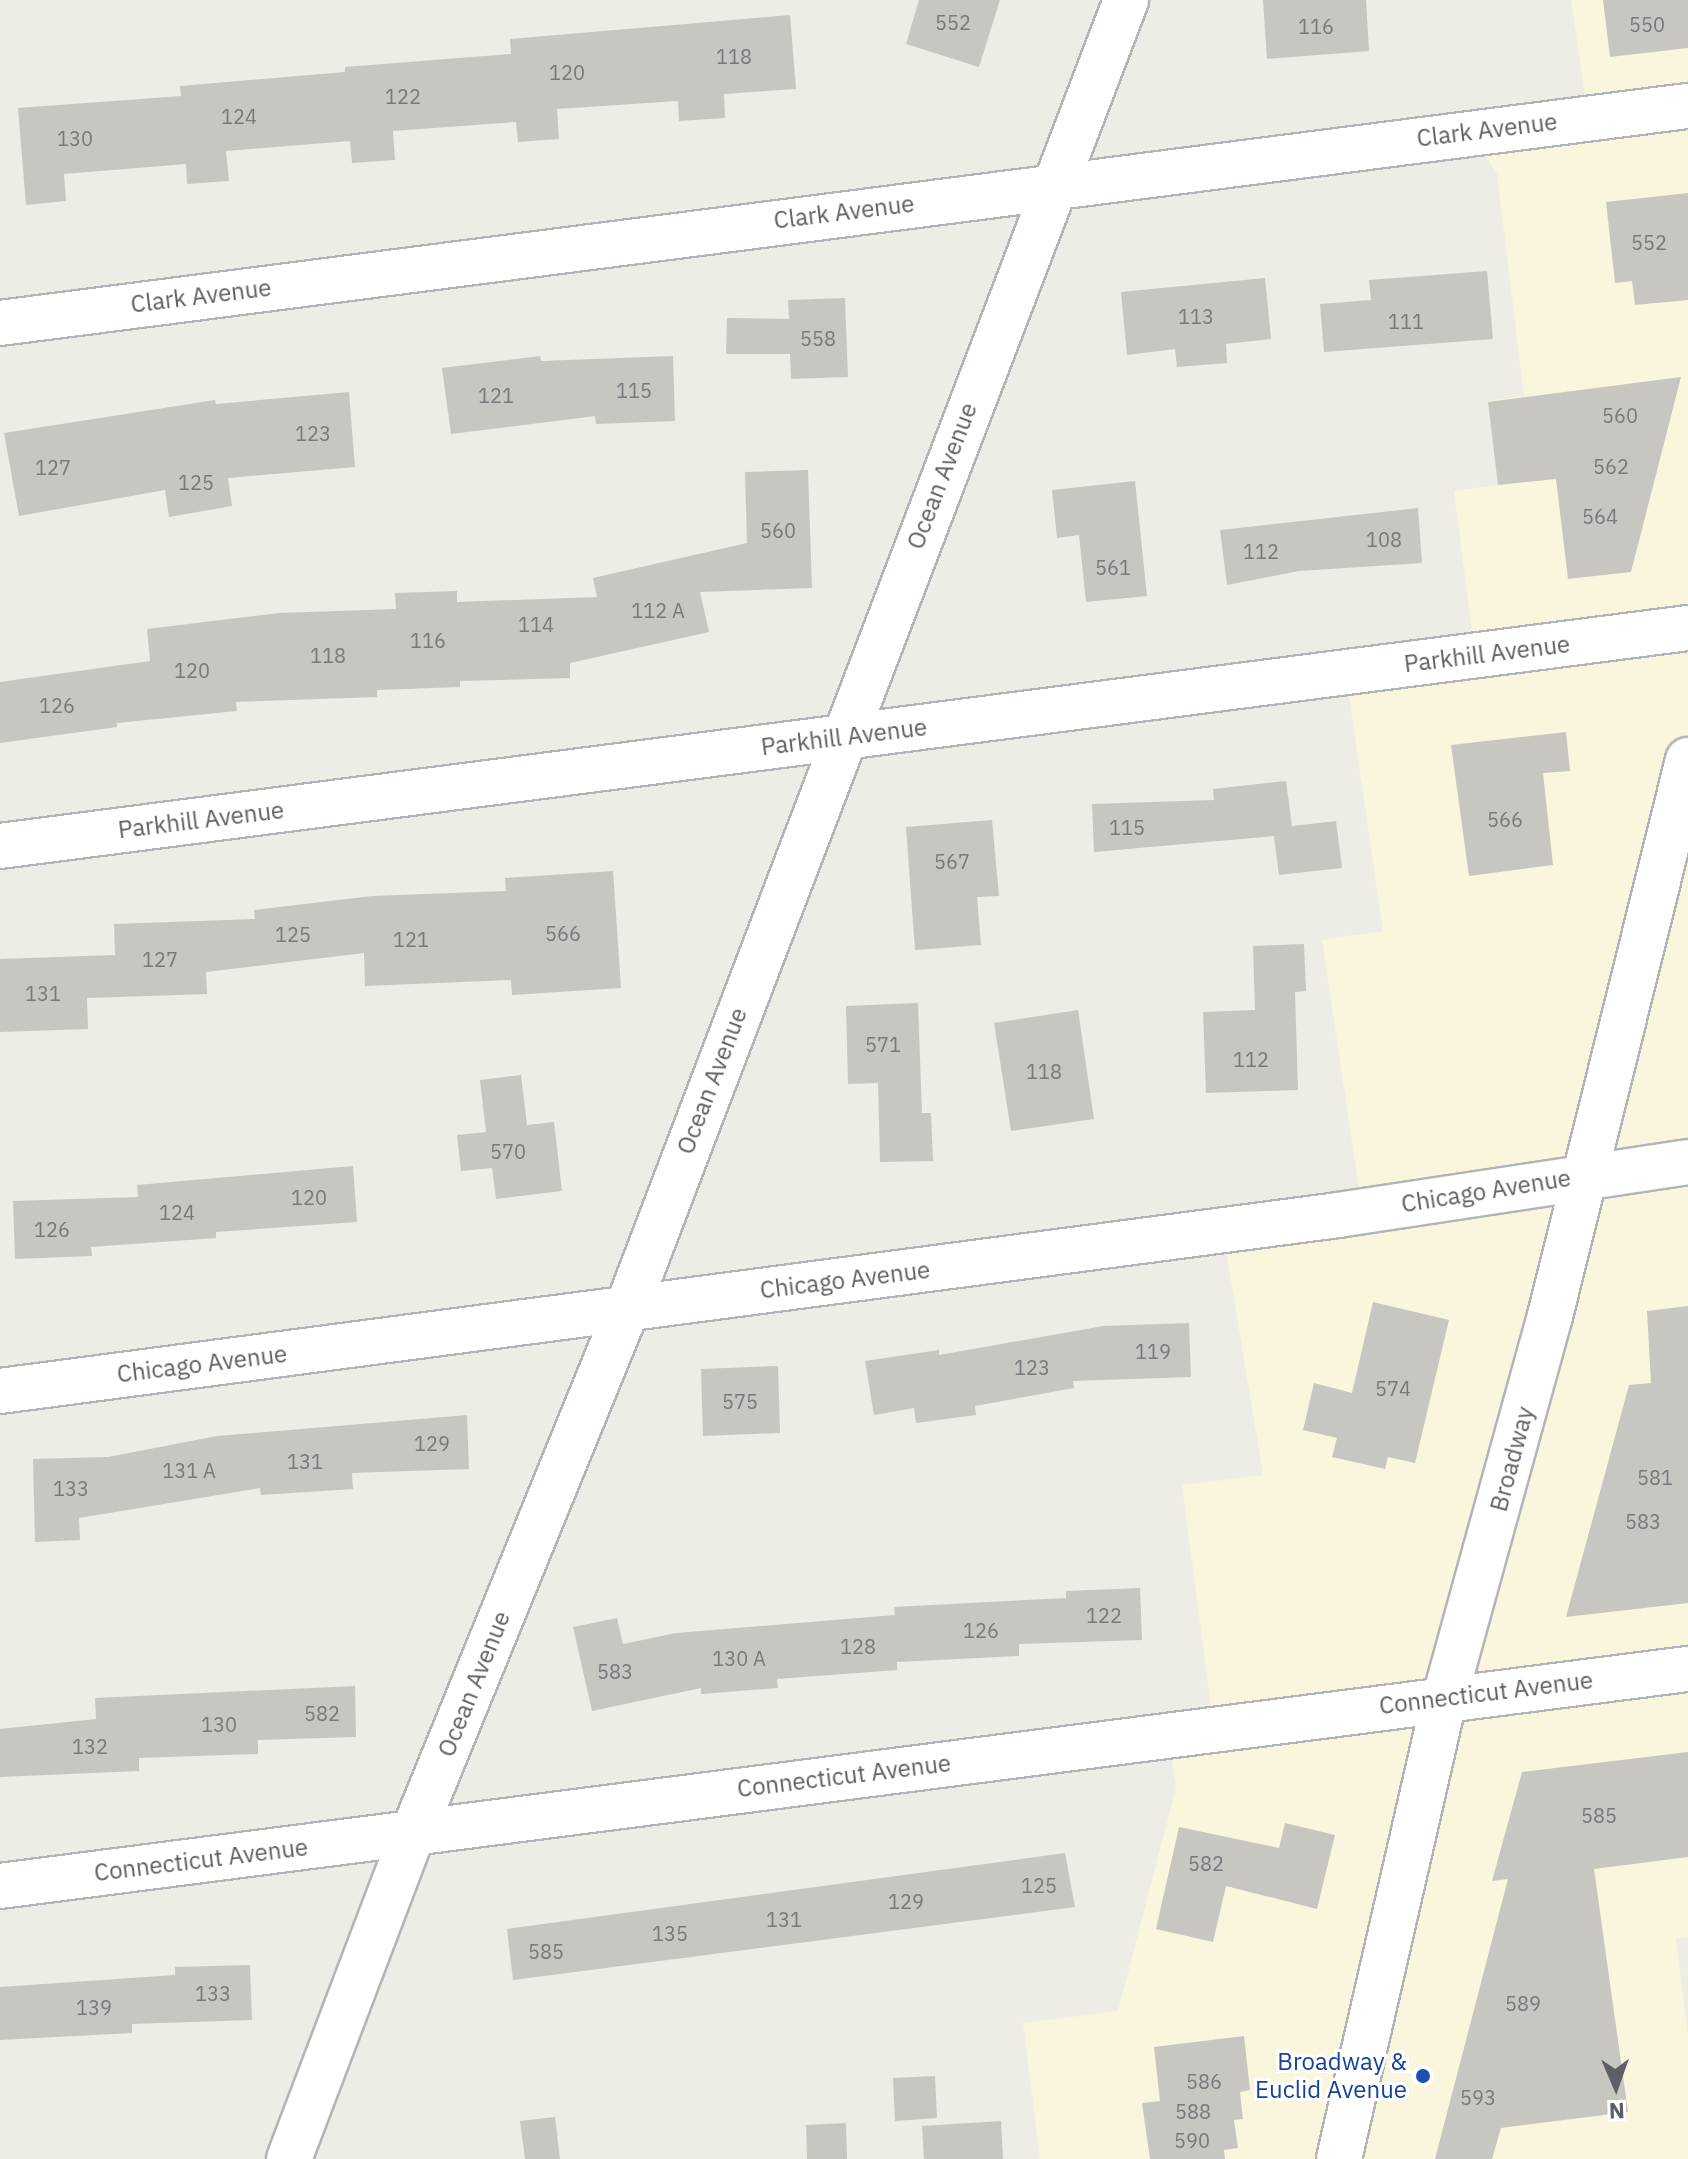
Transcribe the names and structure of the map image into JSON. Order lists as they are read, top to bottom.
{
  "streets": {
    "street": [
      "Clark Avenue",
      "Ocean Avenue",
      "Parkhill Avenue",
      "Chicago Avenue",
      "Broadway",
      "Connecticut Avenue"
    ]
  },
  "crossings": [
    ["Clark Avenue", "Ocean Avenue"],
    ["Ocean Avenue", "Parkhill Avenue"],
    ["Ocean Avenue", "Chicago Avenue"],
    ["Ocean Avenue", "Connecticut Avenue"],
    ["Chicago Avenue", "Broadway"],
    ["Broadway", "Connecticut Avenue"]
  ],
  "places": ["Broadway & Euclid Avenue"],
  "house_numbers": [
    "552",
    "550",
    "116",
    "118",
    "120",
    "122",
    "124",
    "130",
    "552",
    "113",
    "111",
    "558",
    "115",
    "121",
    "560",
    "123",
    "562",
    "127",
    "125",
    "564",
    "560",
    "108",
    "112",
    "561",
    "112 A",
    "114",
    "116",
    "118",
    "120",
    "126",
    "566",
    "115",
    "567",
    "566",
    "125",
    "121",
    "127",
    "131",
    "571",
    "112",
    "118",
    "570",
    "120",
    "124",
    "126",
    "119",
    "123",
    "574",
    "575",
    "129",
    "131",
    "131 A",
    "581",
    "133",
    "583",
    "122",
    "126",
    "128",
    "130 A",
    "583",
    "582",
    "130",
    "132",
    "585",
    "582",
    "125",
    "129",
    "131",
    "135",
    "585",
    "133",
    "589",
    "139",
    "586",
    "593",
    "588",
    "590"
  ],
  "north": "bottom"
}
